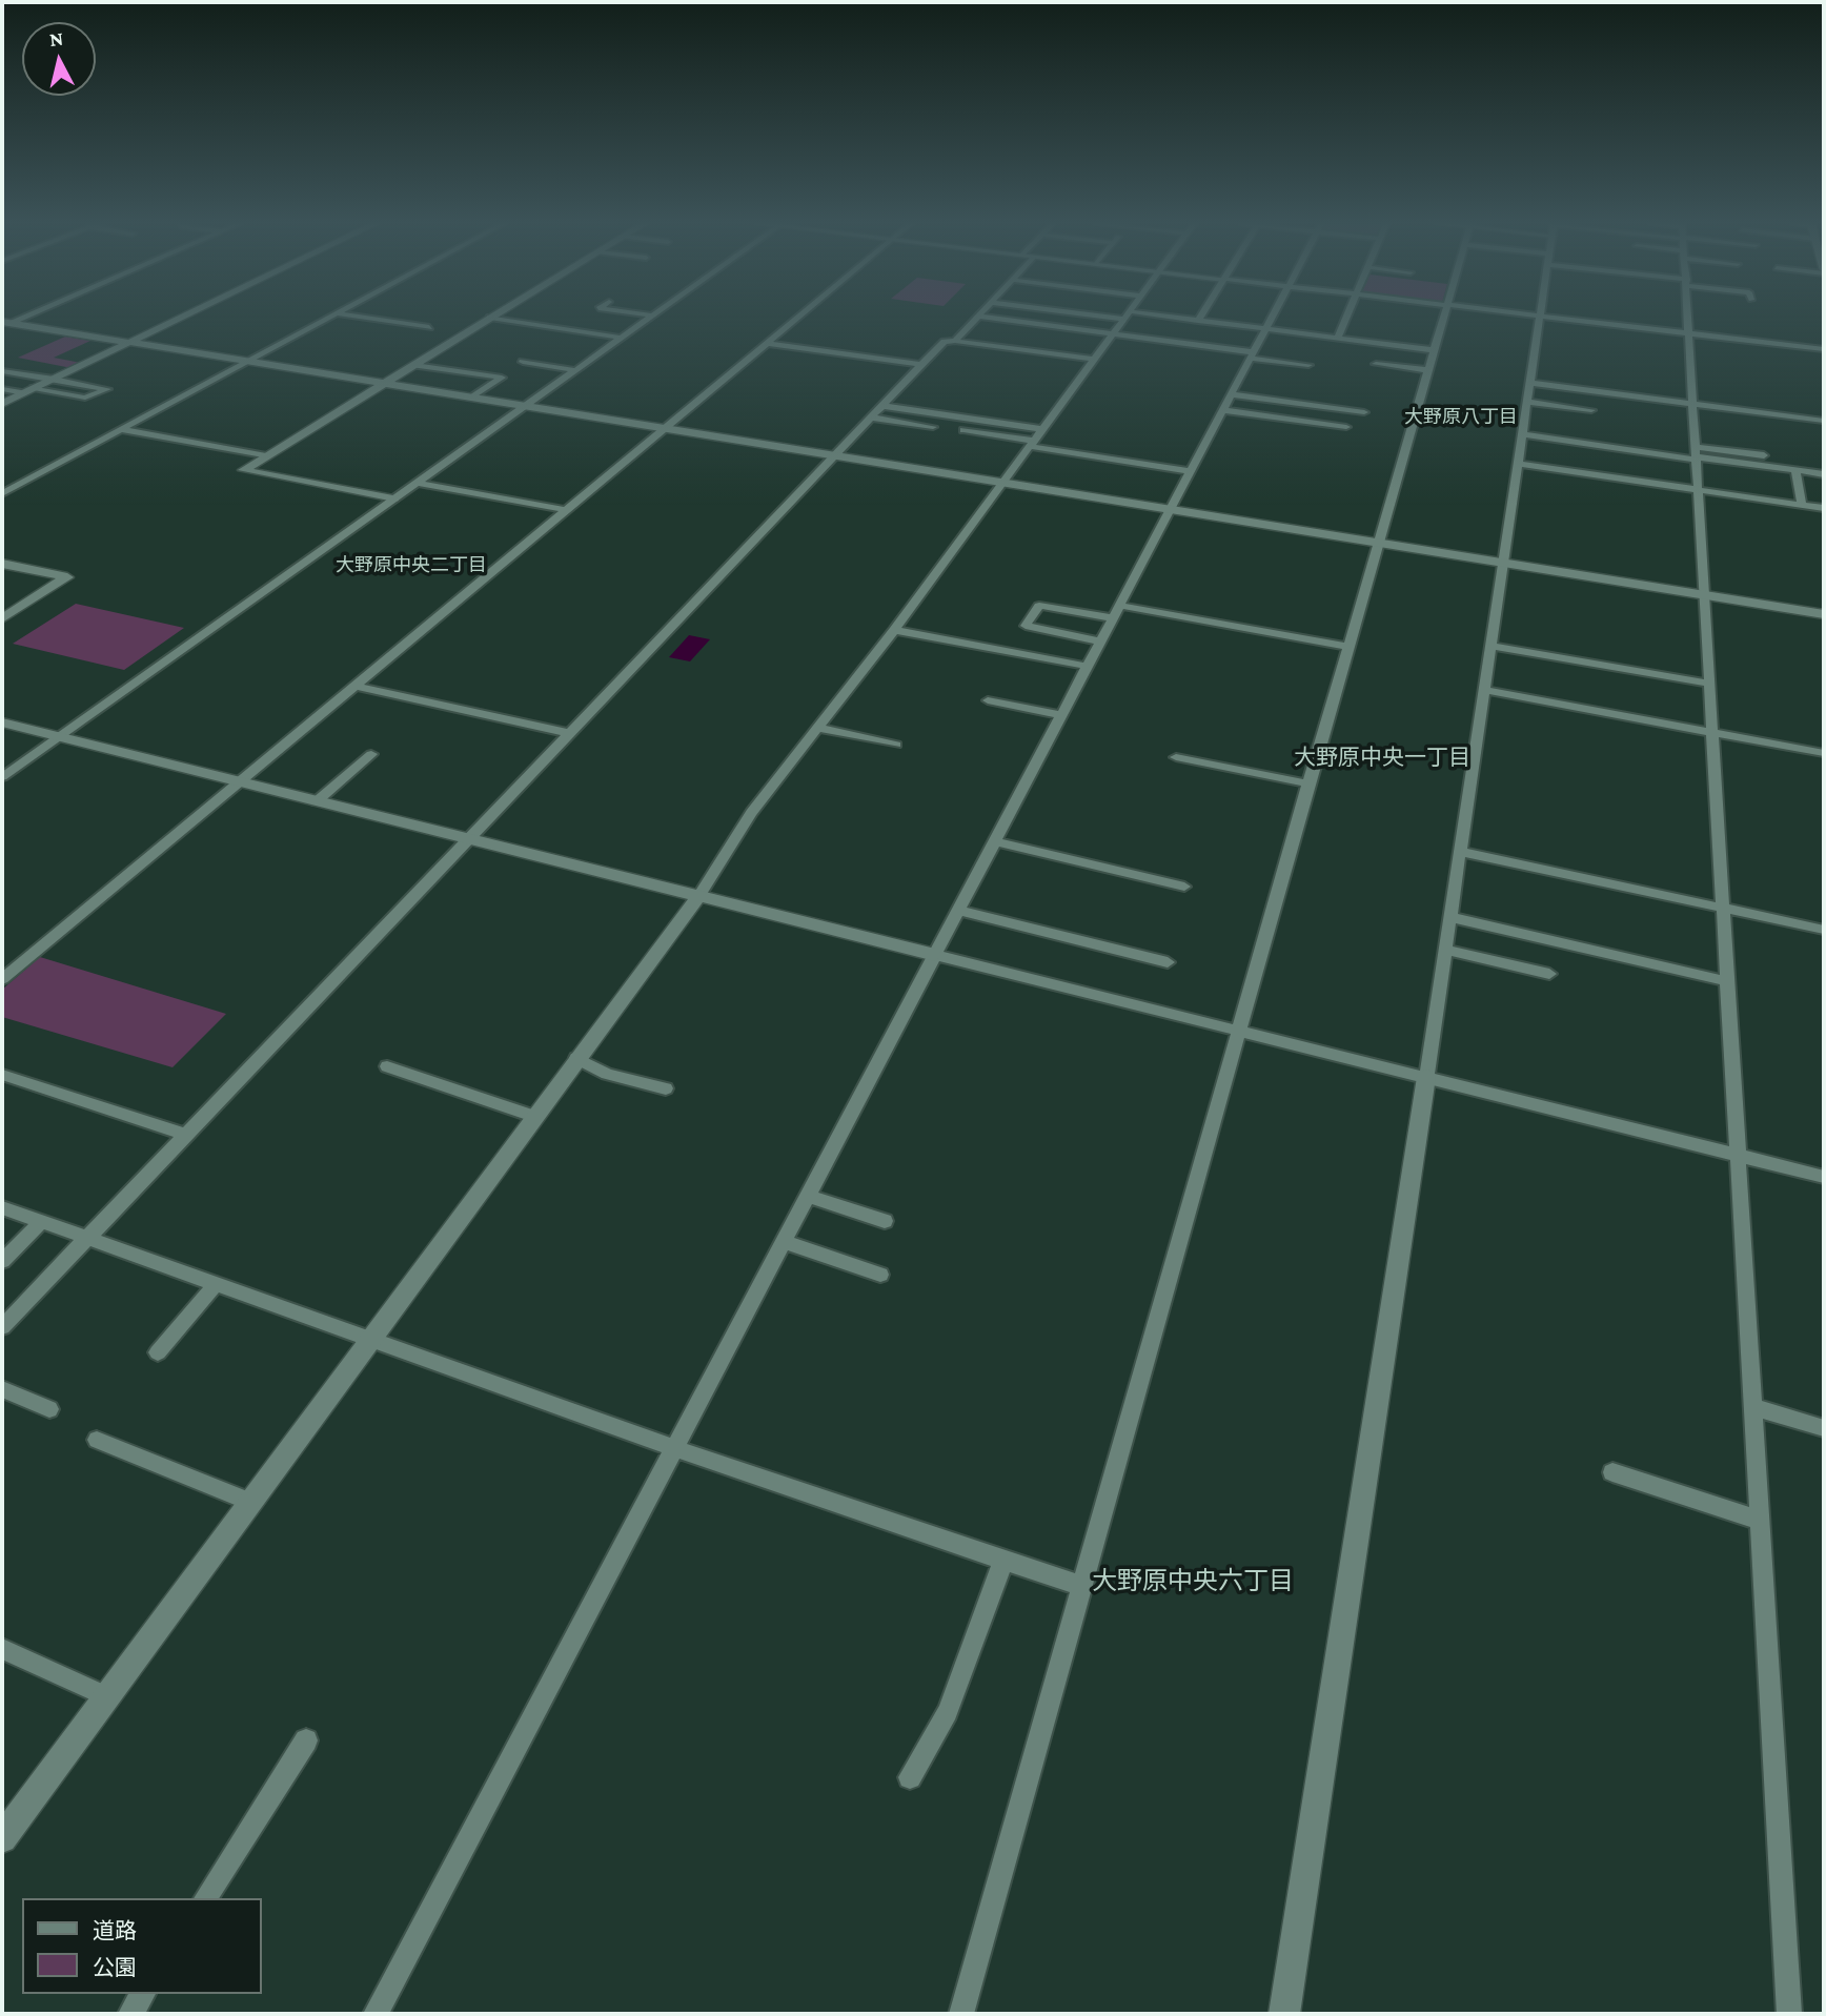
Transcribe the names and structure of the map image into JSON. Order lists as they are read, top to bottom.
{
  "districts": [
    "大野原八丁目",
    "大野原中央二丁目",
    "大野原中央一丁目",
    "大野原中央六丁目"
  ],
  "legend": ["道路", "公園"],
  "north": "top"
}
